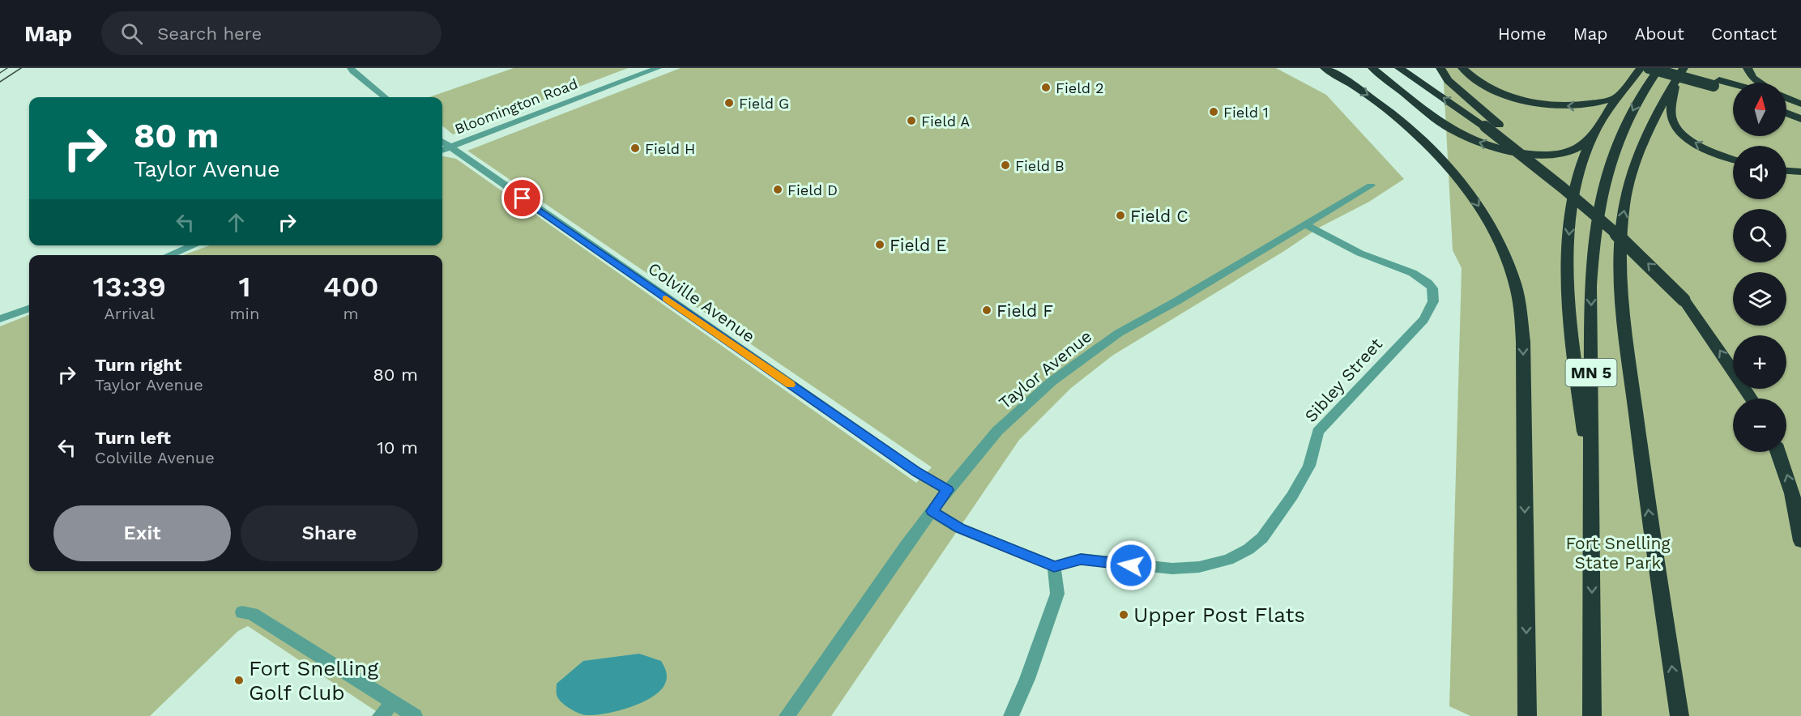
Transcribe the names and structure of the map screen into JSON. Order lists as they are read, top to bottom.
{
  "streets": {
    "highway": ["MN 5"],
    "street": [
      "Bloomington Road",
      "Colville Avenue",
      "Taylor Avenue",
      "Sibley Street"
    ]
  },
  "crossings": [
    ["Bloomington Road", "Colville Avenue"],
    ["Colville Avenue", "Taylor Avenue"],
    ["Taylor Avenue", "Sibley Street"]
  ],
  "parks": ["Fort Snelling State Park"],
  "places": [
    "Field 2",
    "Field G",
    "Field 1",
    "Field A",
    "Field H",
    "Field B",
    "Field D",
    "Field C",
    "Field E",
    "Field F",
    "Upper Post Flats",
    "Fort Snelling Golf Club"
  ],
  "north": "top",
  "page": {
    "header": "Map",
    "search": "Search here",
    "nav": [
      "Home",
      "Map",
      "About",
      "Contact"
    ],
    "map_buttons": ["+", "−"],
    "turn": ["80 m", "Taylor Avenue"],
    "eta": [
      "13:39",
      "Arrival",
      "1",
      "min",
      "400",
      "m"
    ],
    "list": [
      {
        "name": "Turn right",
        "note": "Taylor Avenue",
        "value": "80 m"
      },
      {
        "name": "Turn left",
        "note": "Colville Avenue",
        "value": "10 m"
      }
    ],
    "buttons": ["Exit", "Share"]
  }
}
